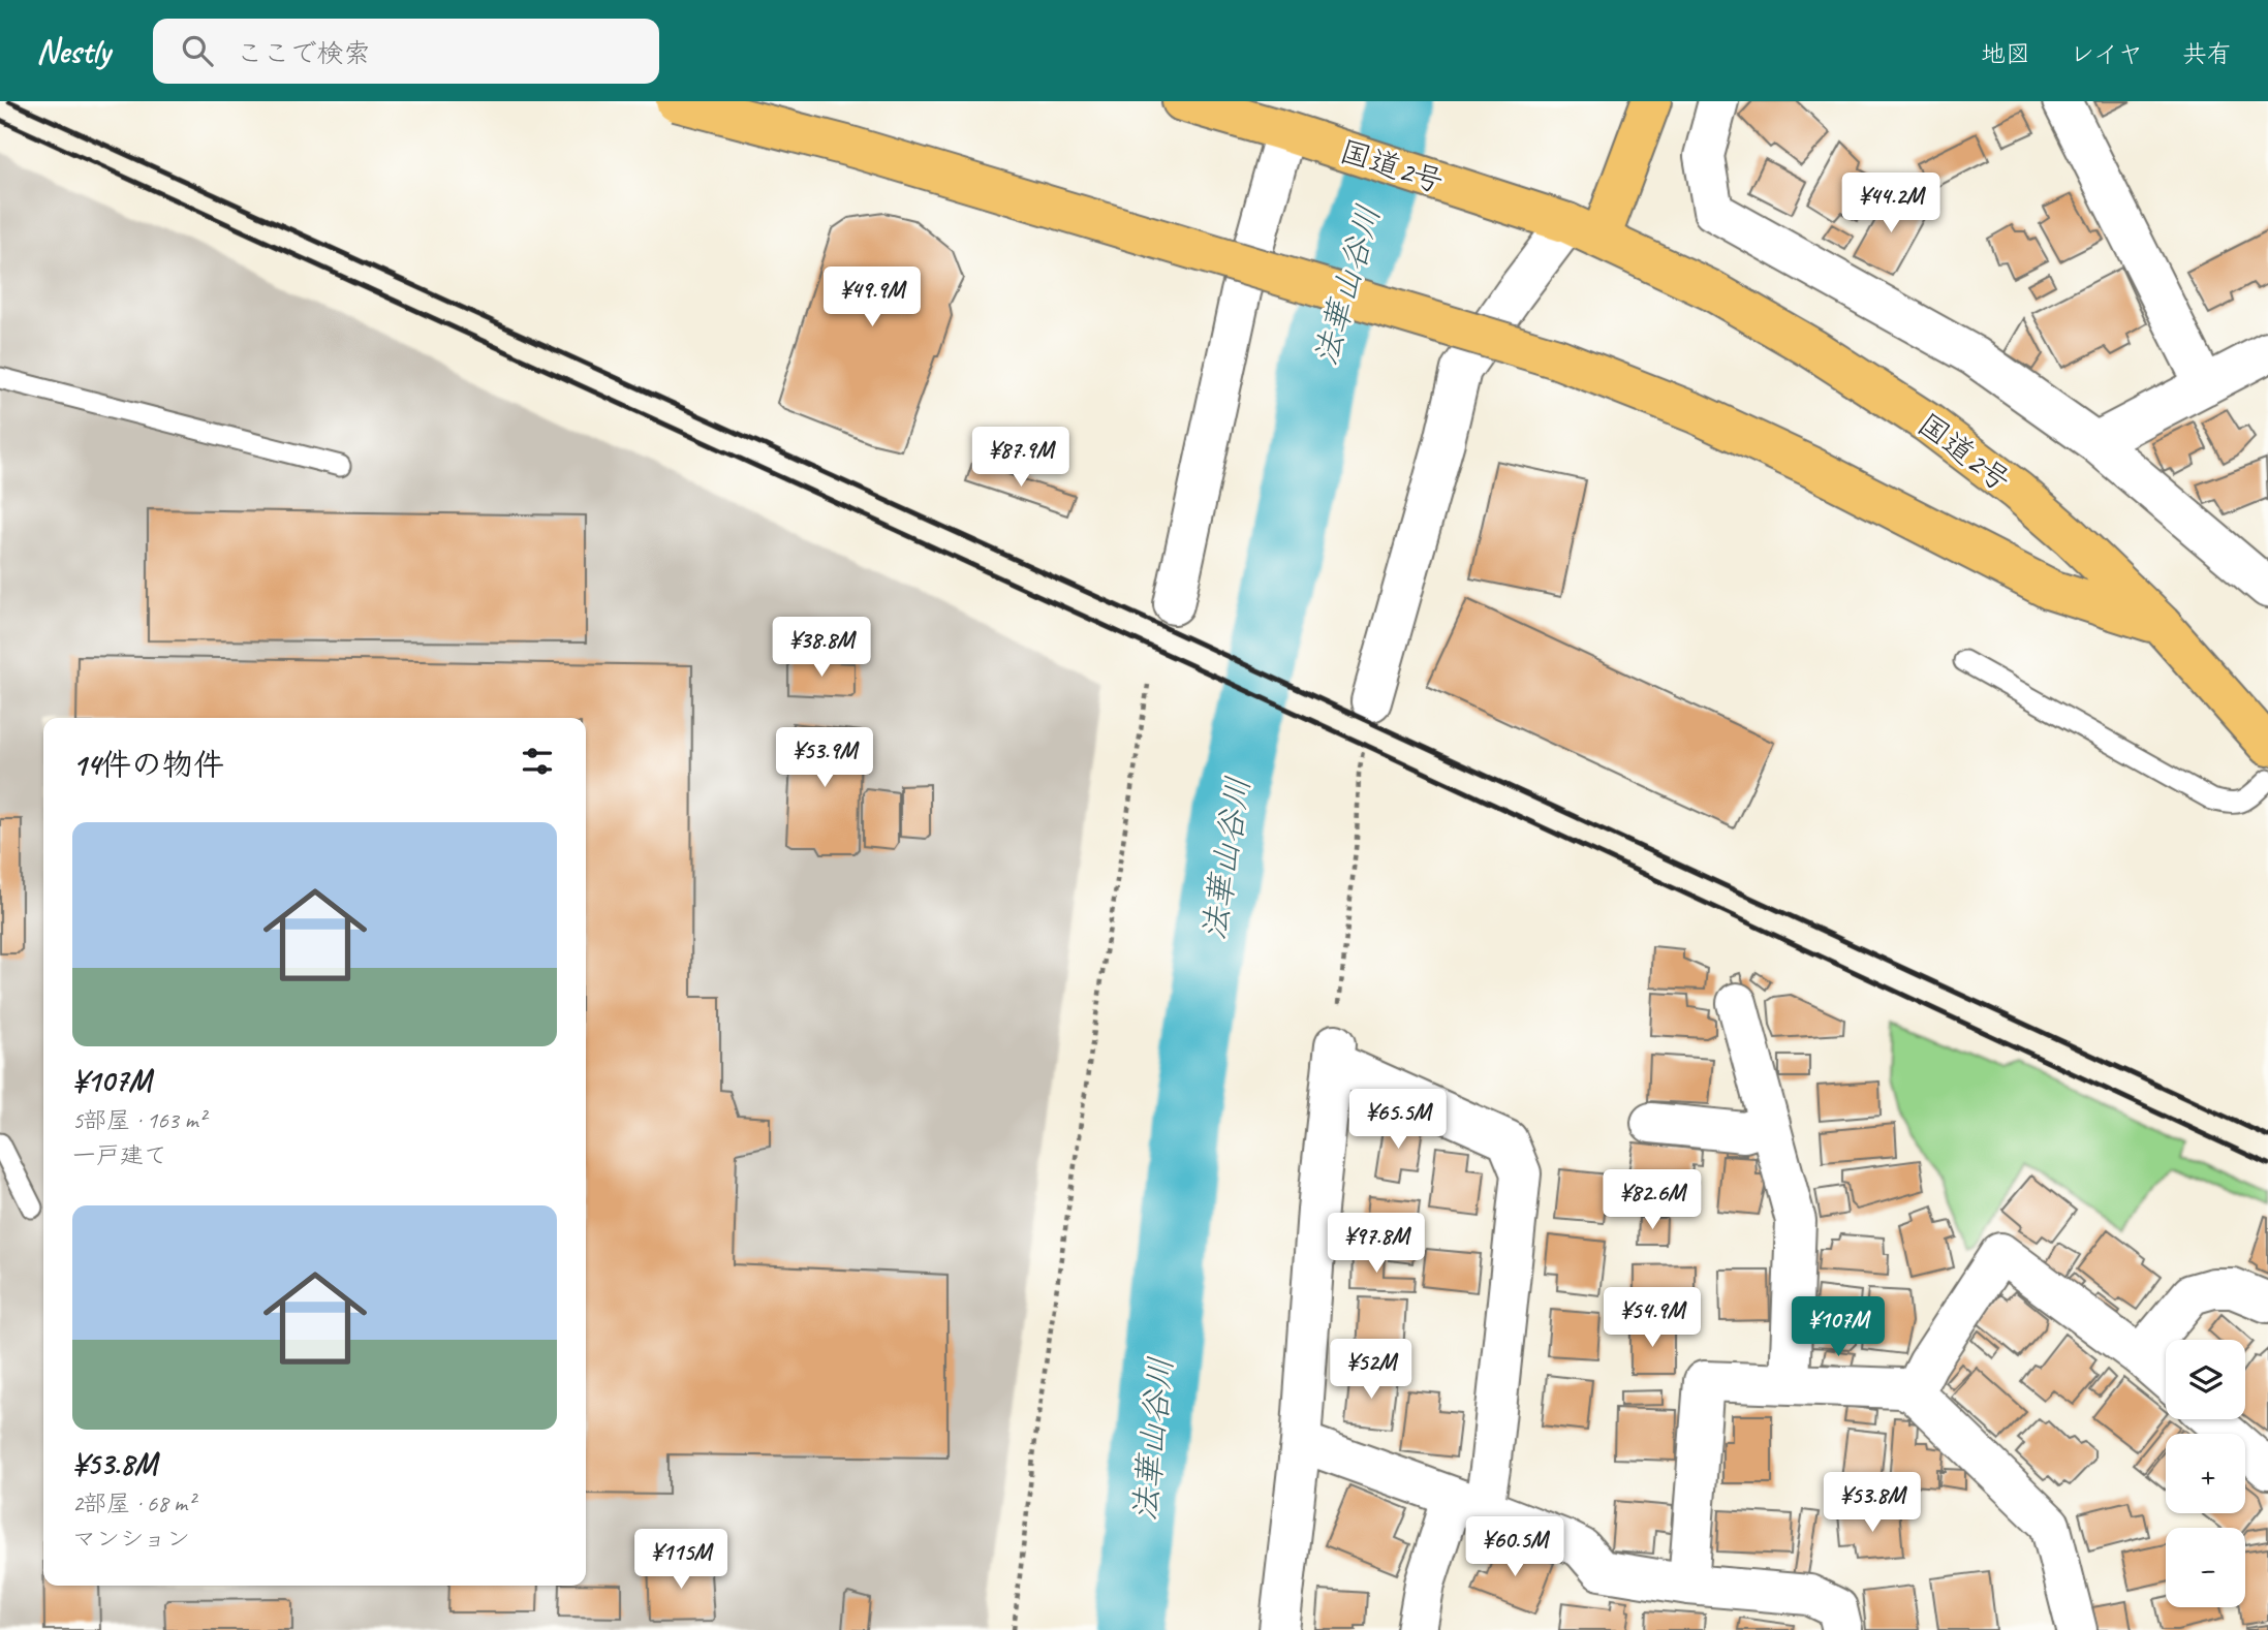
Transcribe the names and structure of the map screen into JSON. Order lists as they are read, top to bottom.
{
  "streets": {
    "highway": ["国道2号"]
  },
  "water": ["法華山谷川"],
  "page": {
    "header": "Nestly",
    "search": "ここで検索",
    "nav": ["地図", "レイヤ", "共有"],
    "price": [
      "¥44.2M",
      "¥49.9M",
      "¥87.9M",
      "¥38.8M",
      "¥53.9M",
      "¥65.5M",
      "¥82.6M",
      "¥97.8M",
      "¥54.9M",
      "¥107M",
      "¥52M",
      "¥53.8M",
      "¥60.5M",
      "¥115M"
    ],
    "heading": "14件の物件",
    "list": [
      {
        "name": "¥107M",
        "note": "5部屋 · 163 m² · 一戸建て"
      },
      {
        "name": "¥53.8M",
        "note": "2部屋 · 68 m² · マンション"
      }
    ],
    "map_buttons": ["+", "−"]
  }
}
